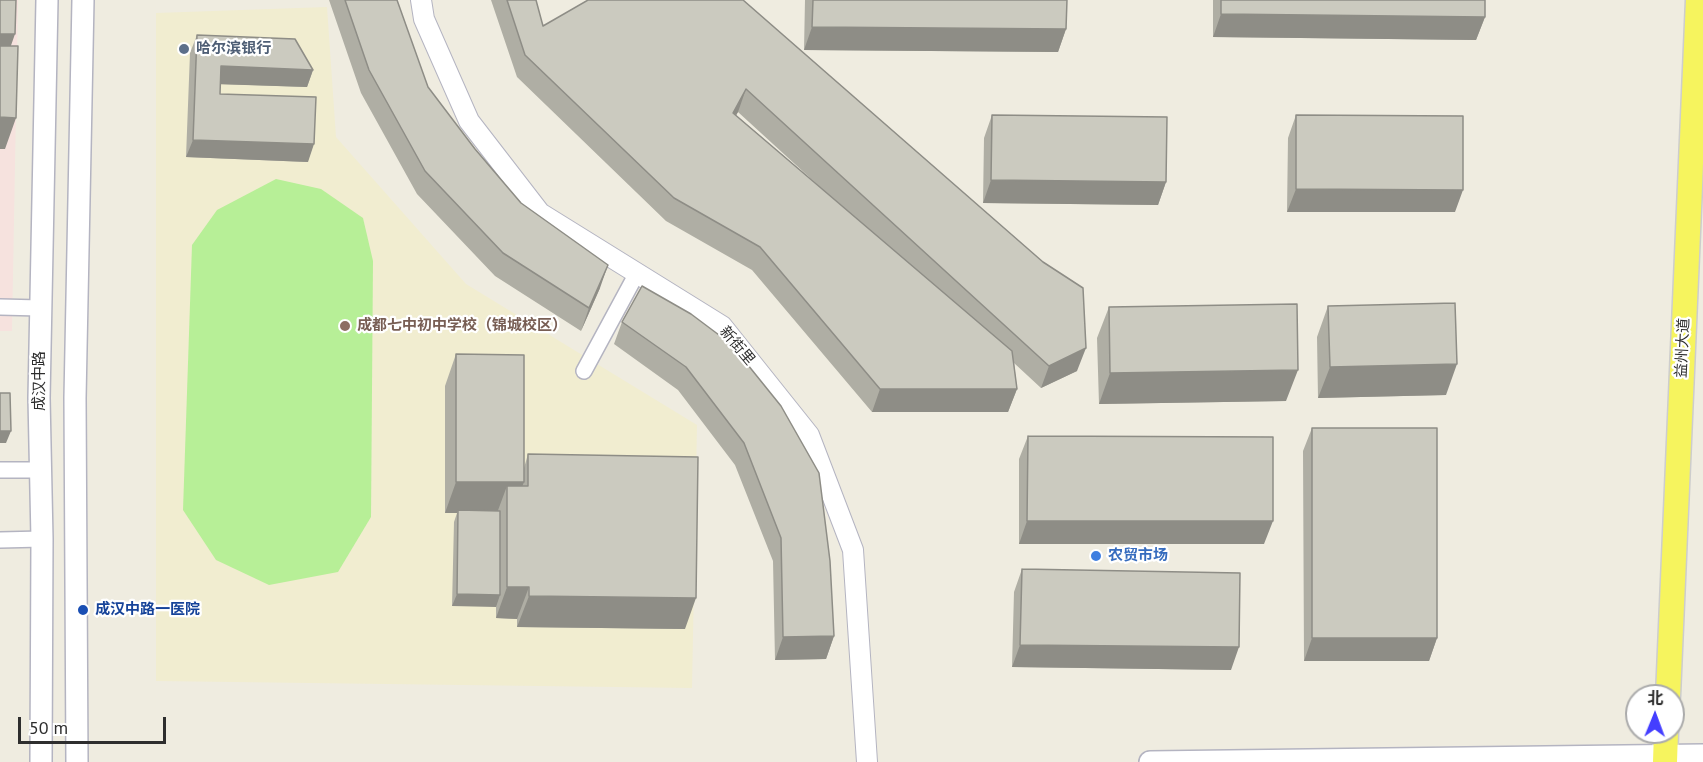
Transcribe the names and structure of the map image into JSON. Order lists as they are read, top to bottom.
{
  "streets": {
    "main road": ["益州大道", "成汉中路"],
    "street": ["新街里"]
  },
  "places": [
    "哈尔滨银行",
    "成都七中初中学校（锦城校区）",
    "农贸市场",
    "成汉中路一医院"
  ],
  "scale_bar": "50 m",
  "north": "top"
}
